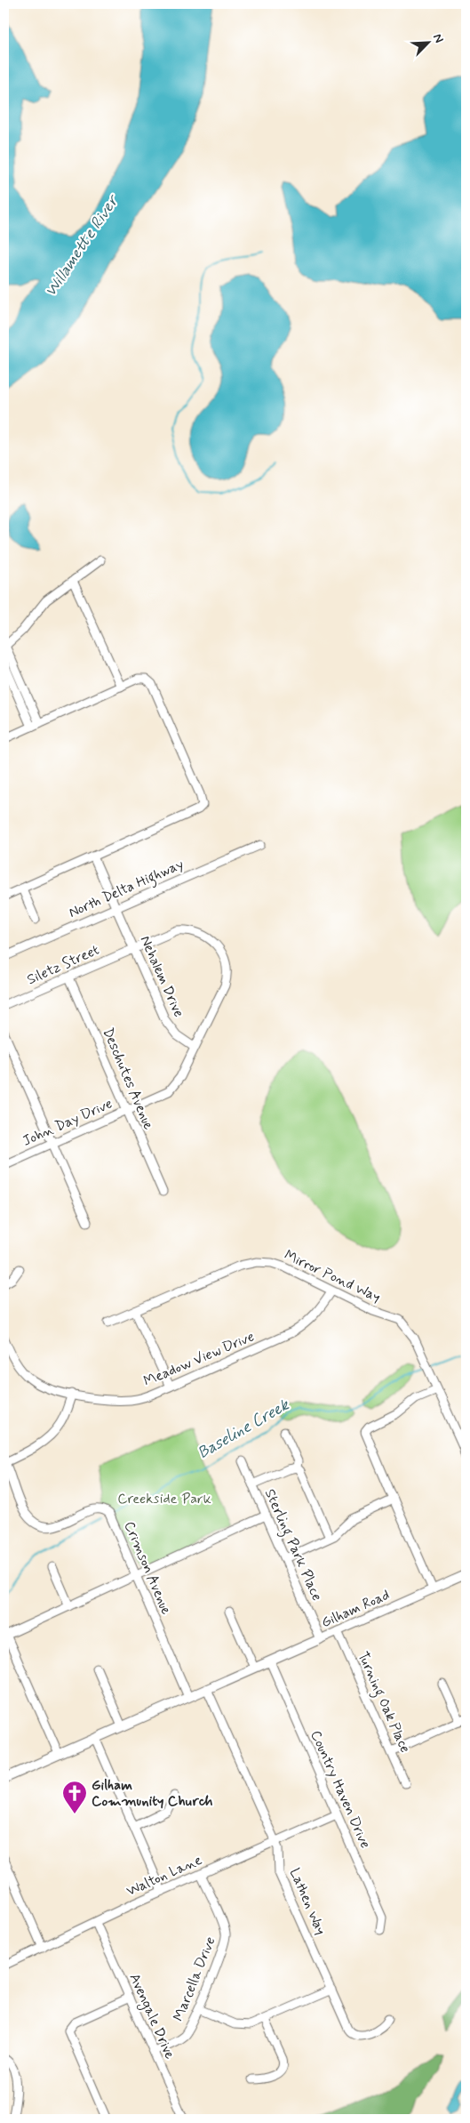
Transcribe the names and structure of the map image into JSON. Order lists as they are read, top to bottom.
{
  "streets": {
    "street": [
      "North Delta Highway",
      "Siletz Street",
      "Nehalem Drive",
      "Deschutes Avenue",
      "John Day Drive",
      "Mirror Pond Way",
      "Meadow View Drive",
      "Sterling Park Place",
      "Crimson Avenue",
      "Gilham Road",
      "Turning Oak Place",
      "Country Haven Drive",
      "Walton Lane",
      "Lathen Way",
      "Marcella Drive",
      "Avengale Drive"
    ]
  },
  "crossings": [
    ["North Delta Highway", "Nehalem Drive"],
    ["Siletz Street", "Nehalem Drive"],
    ["Siletz Street", "Deschutes Avenue"],
    ["Siletz Street", "John Day Drive"],
    ["Nehalem Drive", "John Day Drive"],
    ["Deschutes Avenue", "John Day Drive"],
    ["Mirror Pond Way", "Meadow View Drive"],
    ["Sterling Park Place", "Gilham Road"],
    ["Crimson Avenue", "Gilham Road"],
    ["Gilham Road", "Turning Oak Place"],
    ["Gilham Road", "Country Haven Drive"],
    ["Gilham Road", "Lathen Way"],
    ["Country Haven Drive", "Walton Lane"],
    ["Walton Lane", "Lathen Way"],
    ["Walton Lane", "Marcella Drive"],
    ["Walton Lane", "Avengale Drive"],
    ["Marcella Drive", "Avengale Drive"]
  ],
  "water": ["Willamette River", "Baseline Creek"],
  "parks": ["Creekside Park"],
  "places": {
    "church": ["Gilham Community Church"]
  },
  "north": "top right"
}
